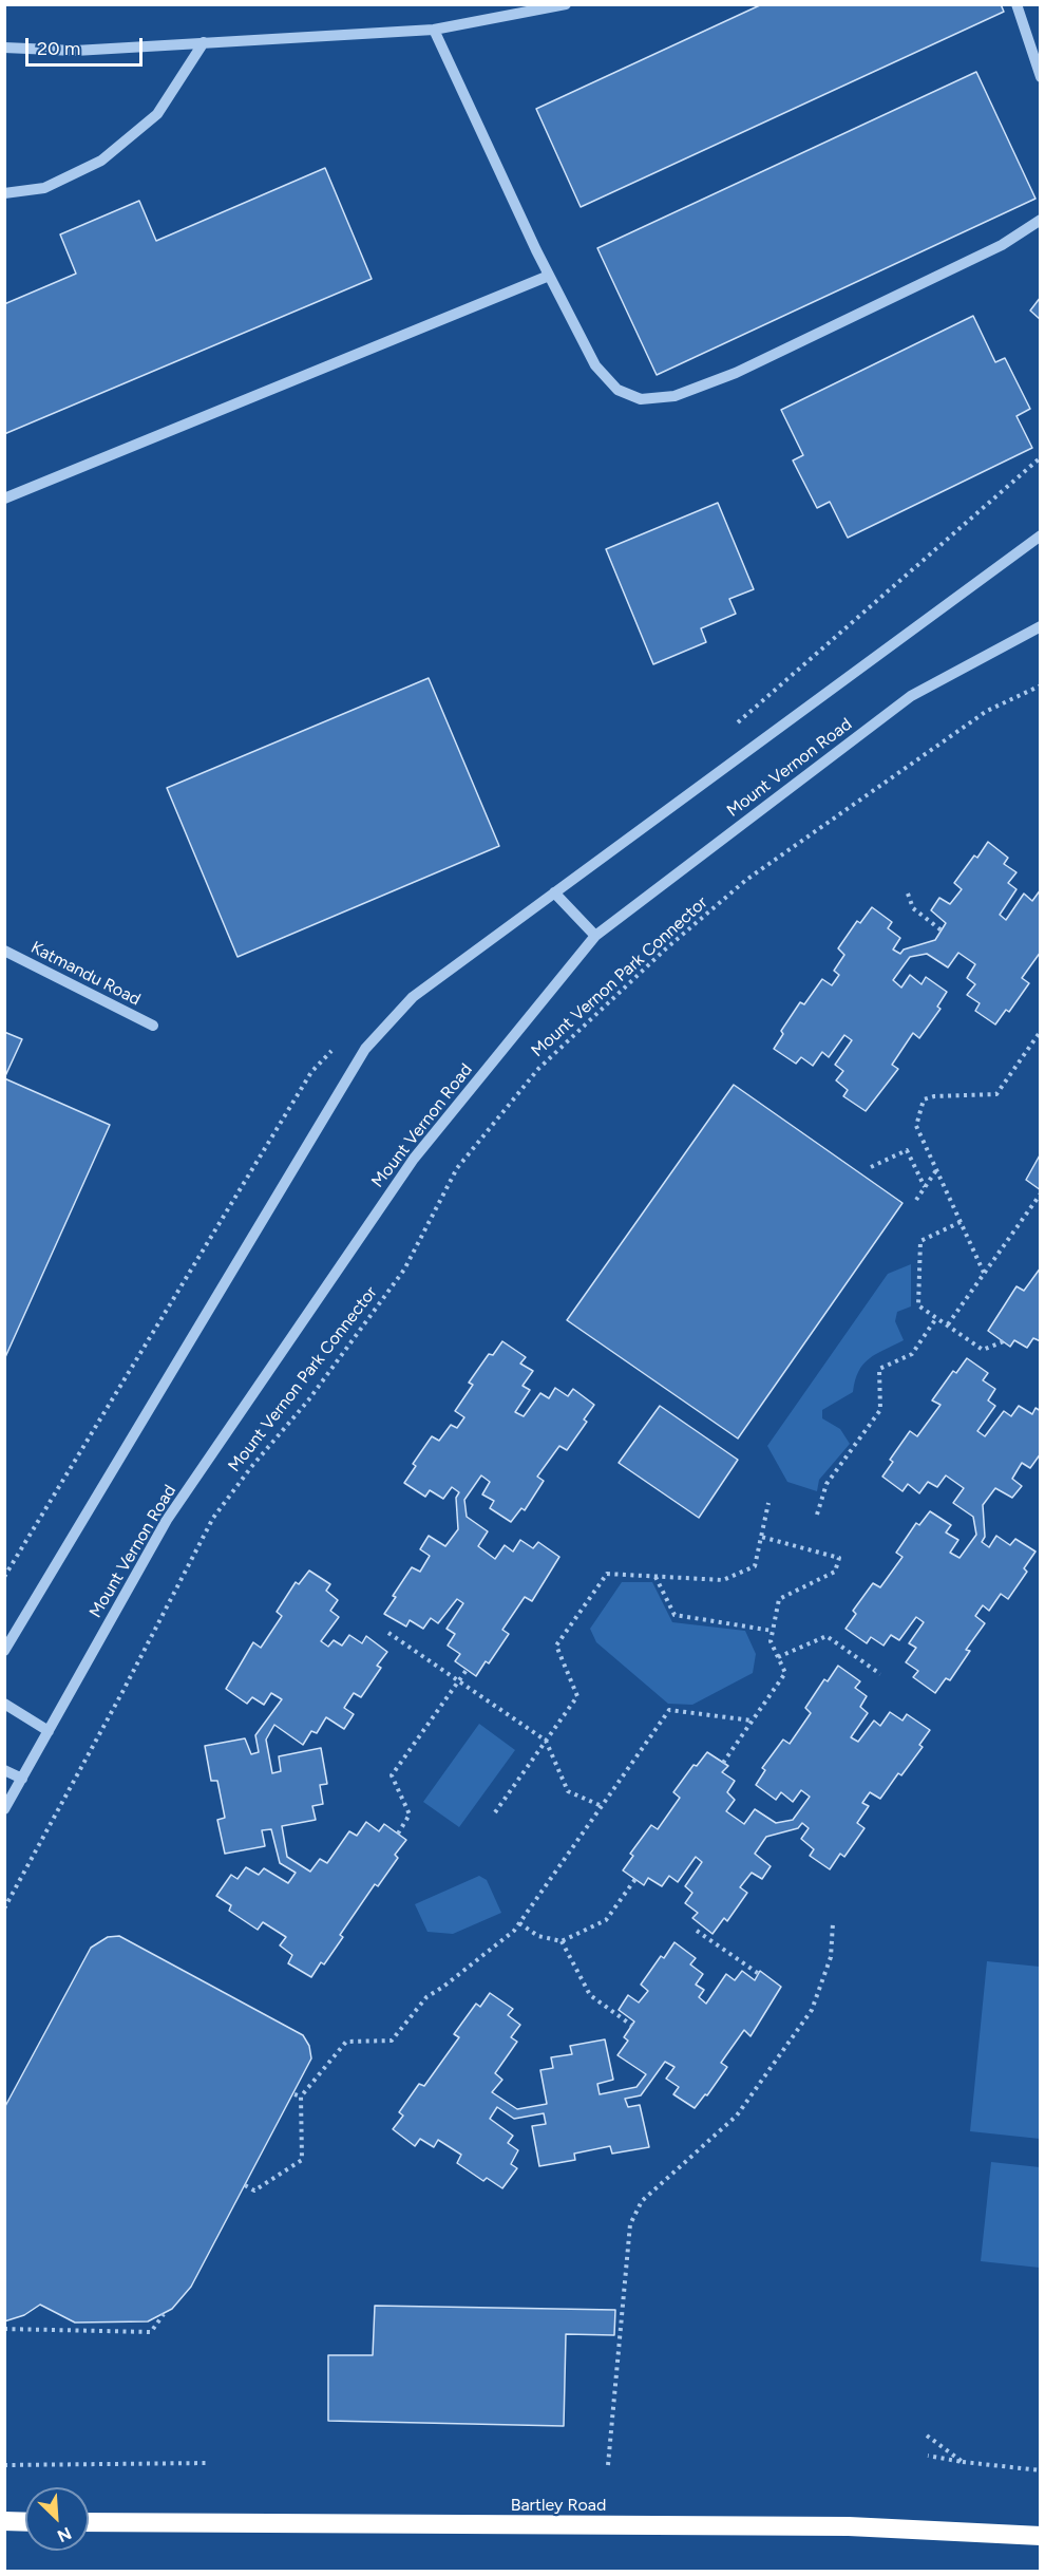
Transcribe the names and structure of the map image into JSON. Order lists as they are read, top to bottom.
{
  "streets": {
    "highway": ["Bartley Road"],
    "street": ["Mount Vernon Road", "Katmandu Road"],
    "path": ["Mount Vernon Park Connector"]
  },
  "scale_bar": "20 m",
  "north": "bottom right"
}
